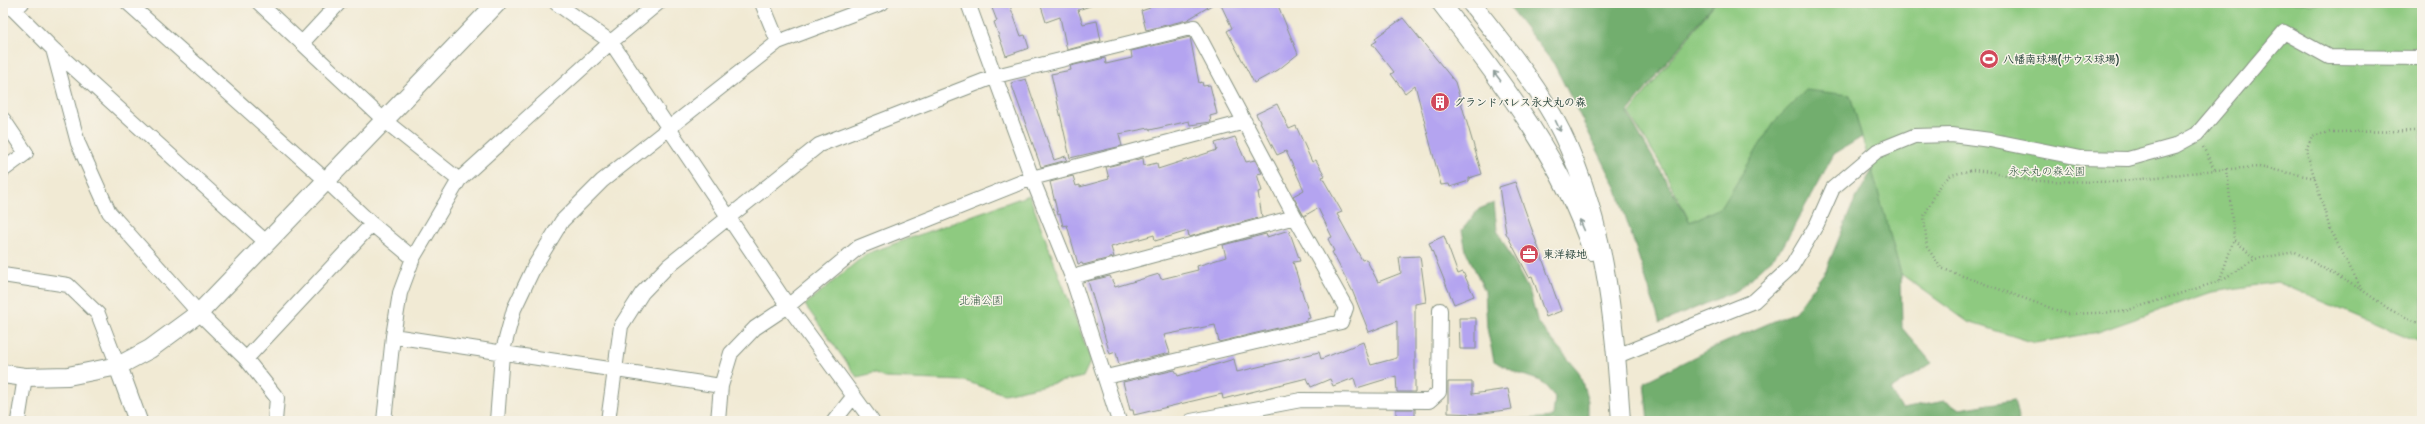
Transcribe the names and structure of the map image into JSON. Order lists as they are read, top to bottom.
{
  "parks": ["永犬丸の森公園", "北浦公園"],
  "places": {
    "sports": ["八幡南球場(サウス球場)"],
    "building": ["グランドパレス永犬丸の森"],
    "office": ["東洋緑地"]
  }
}
